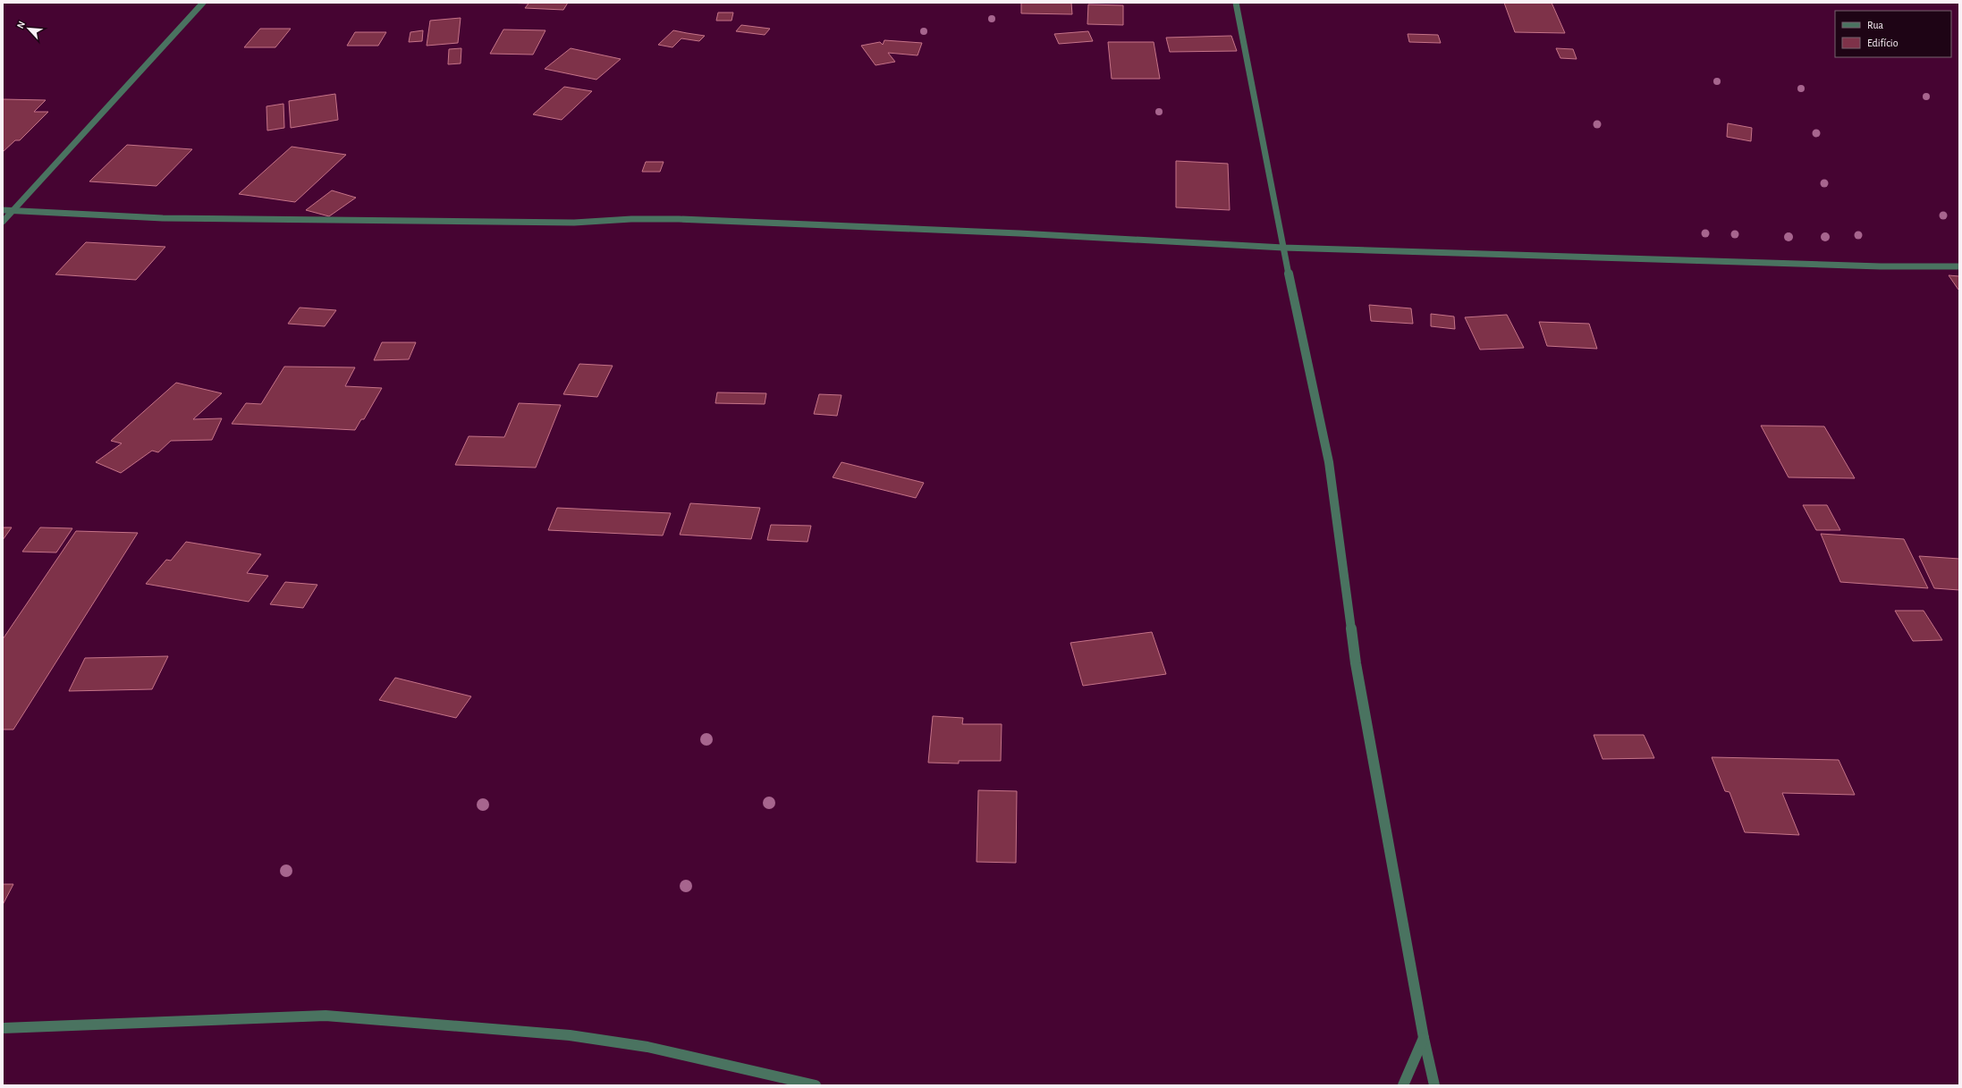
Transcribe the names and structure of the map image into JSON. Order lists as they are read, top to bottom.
{
  "legend": ["Rua", "Edifício"],
  "north": "top left"
}
